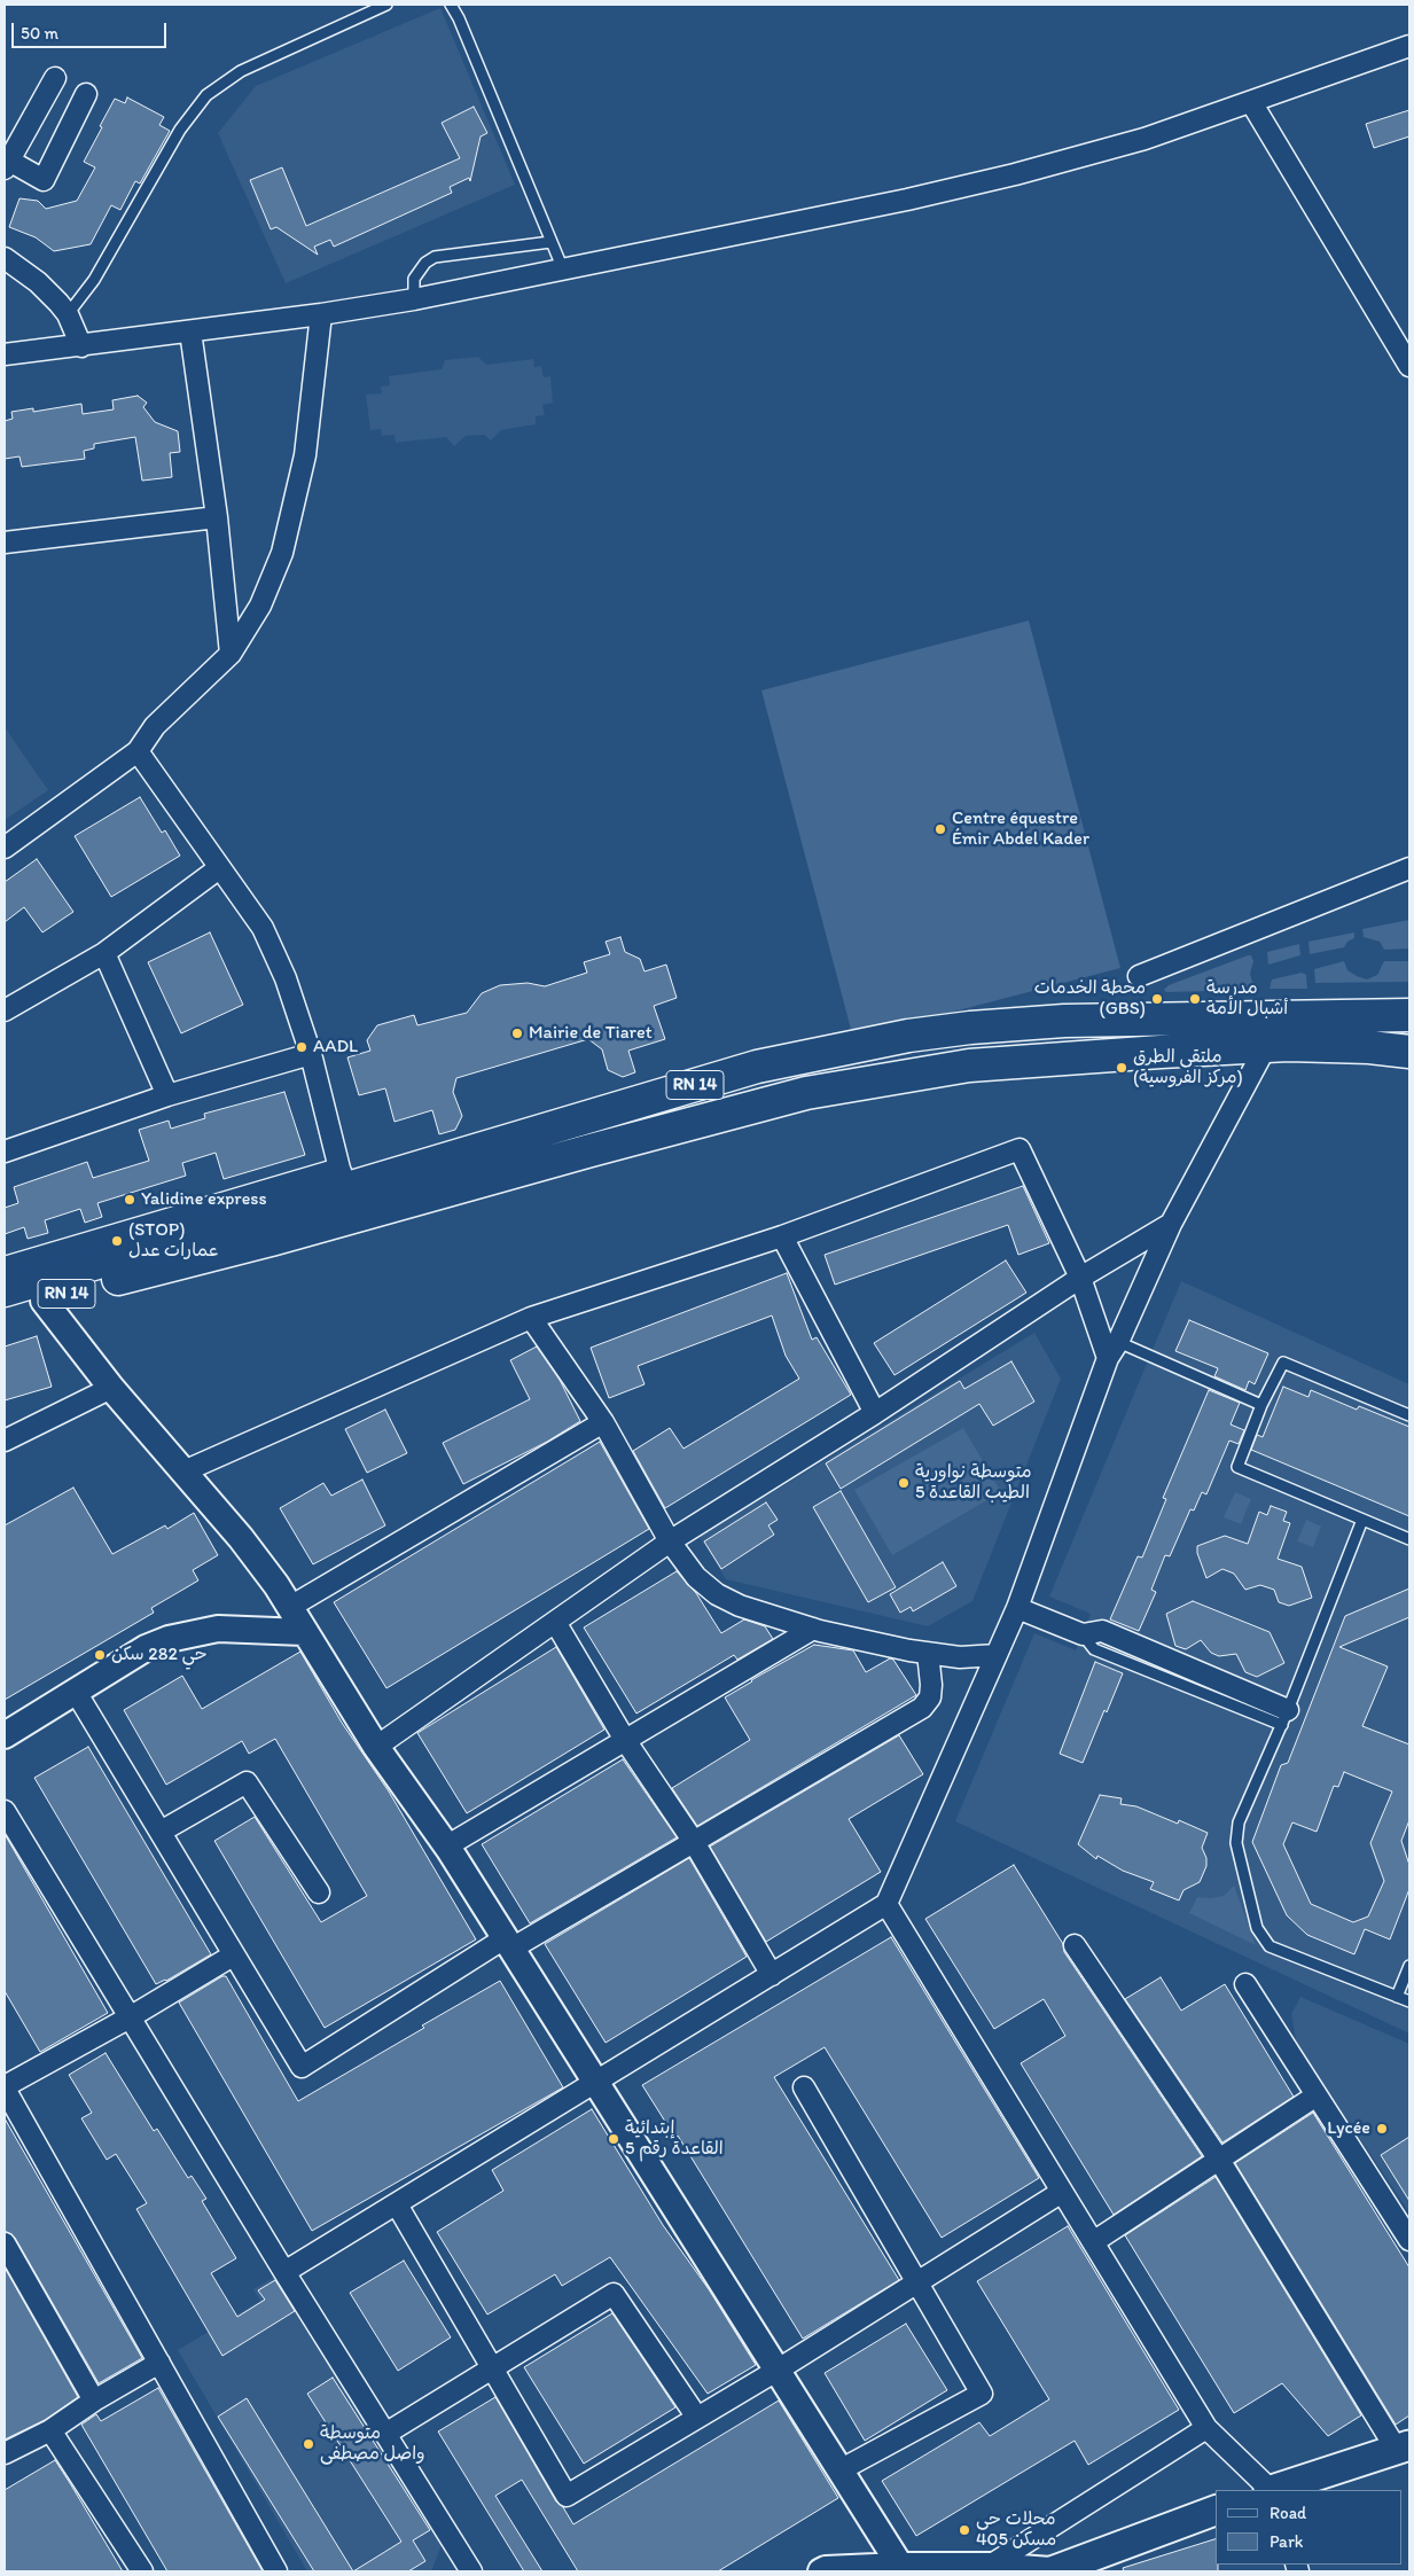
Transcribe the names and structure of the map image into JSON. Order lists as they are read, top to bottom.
{
  "streets": {
    "highway": ["RN 14"]
  },
  "places": [
    "Centre équestre Émir Abdel Kader",
    "محطة الخدمات (GBS)",
    "مدرسة أشبال الأمة",
    "Mairie de Tiaret",
    "AADL",
    "ملتقى الطرق (مركز الفروسية)",
    "Yalidine express",
    "(STOP) عمارات عدل",
    "متوسطة نواورية الطيب القاعدة 5",
    "حي 282 سكن",
    "Lycée",
    "إبتدائية القاعدة رقم 5",
    "متوسطة واصل مصطفى",
    "محلات حي 405 مسكن"
  ],
  "legend": ["Road", "Park"],
  "scale_bar": "50 m"
}
